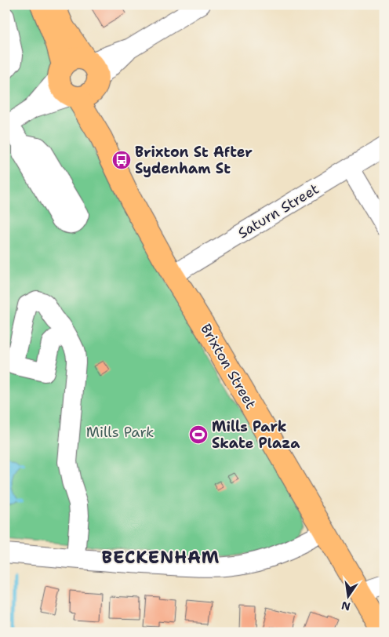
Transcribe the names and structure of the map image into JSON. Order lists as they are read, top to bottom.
{
  "streets": {
    "main road": ["Brixton Street"],
    "street": ["Saturn Street"]
  },
  "crossings": [
    ["Saturn Street", "Brixton Street"]
  ],
  "districts": ["BECKENHAM"],
  "parks": ["Mills Park"],
  "places": {
    "bus stop": ["Brixton St After Sydenham St"],
    "sports": ["Mills Park Skate Plaza"]
  },
  "north": "bottom"
}
